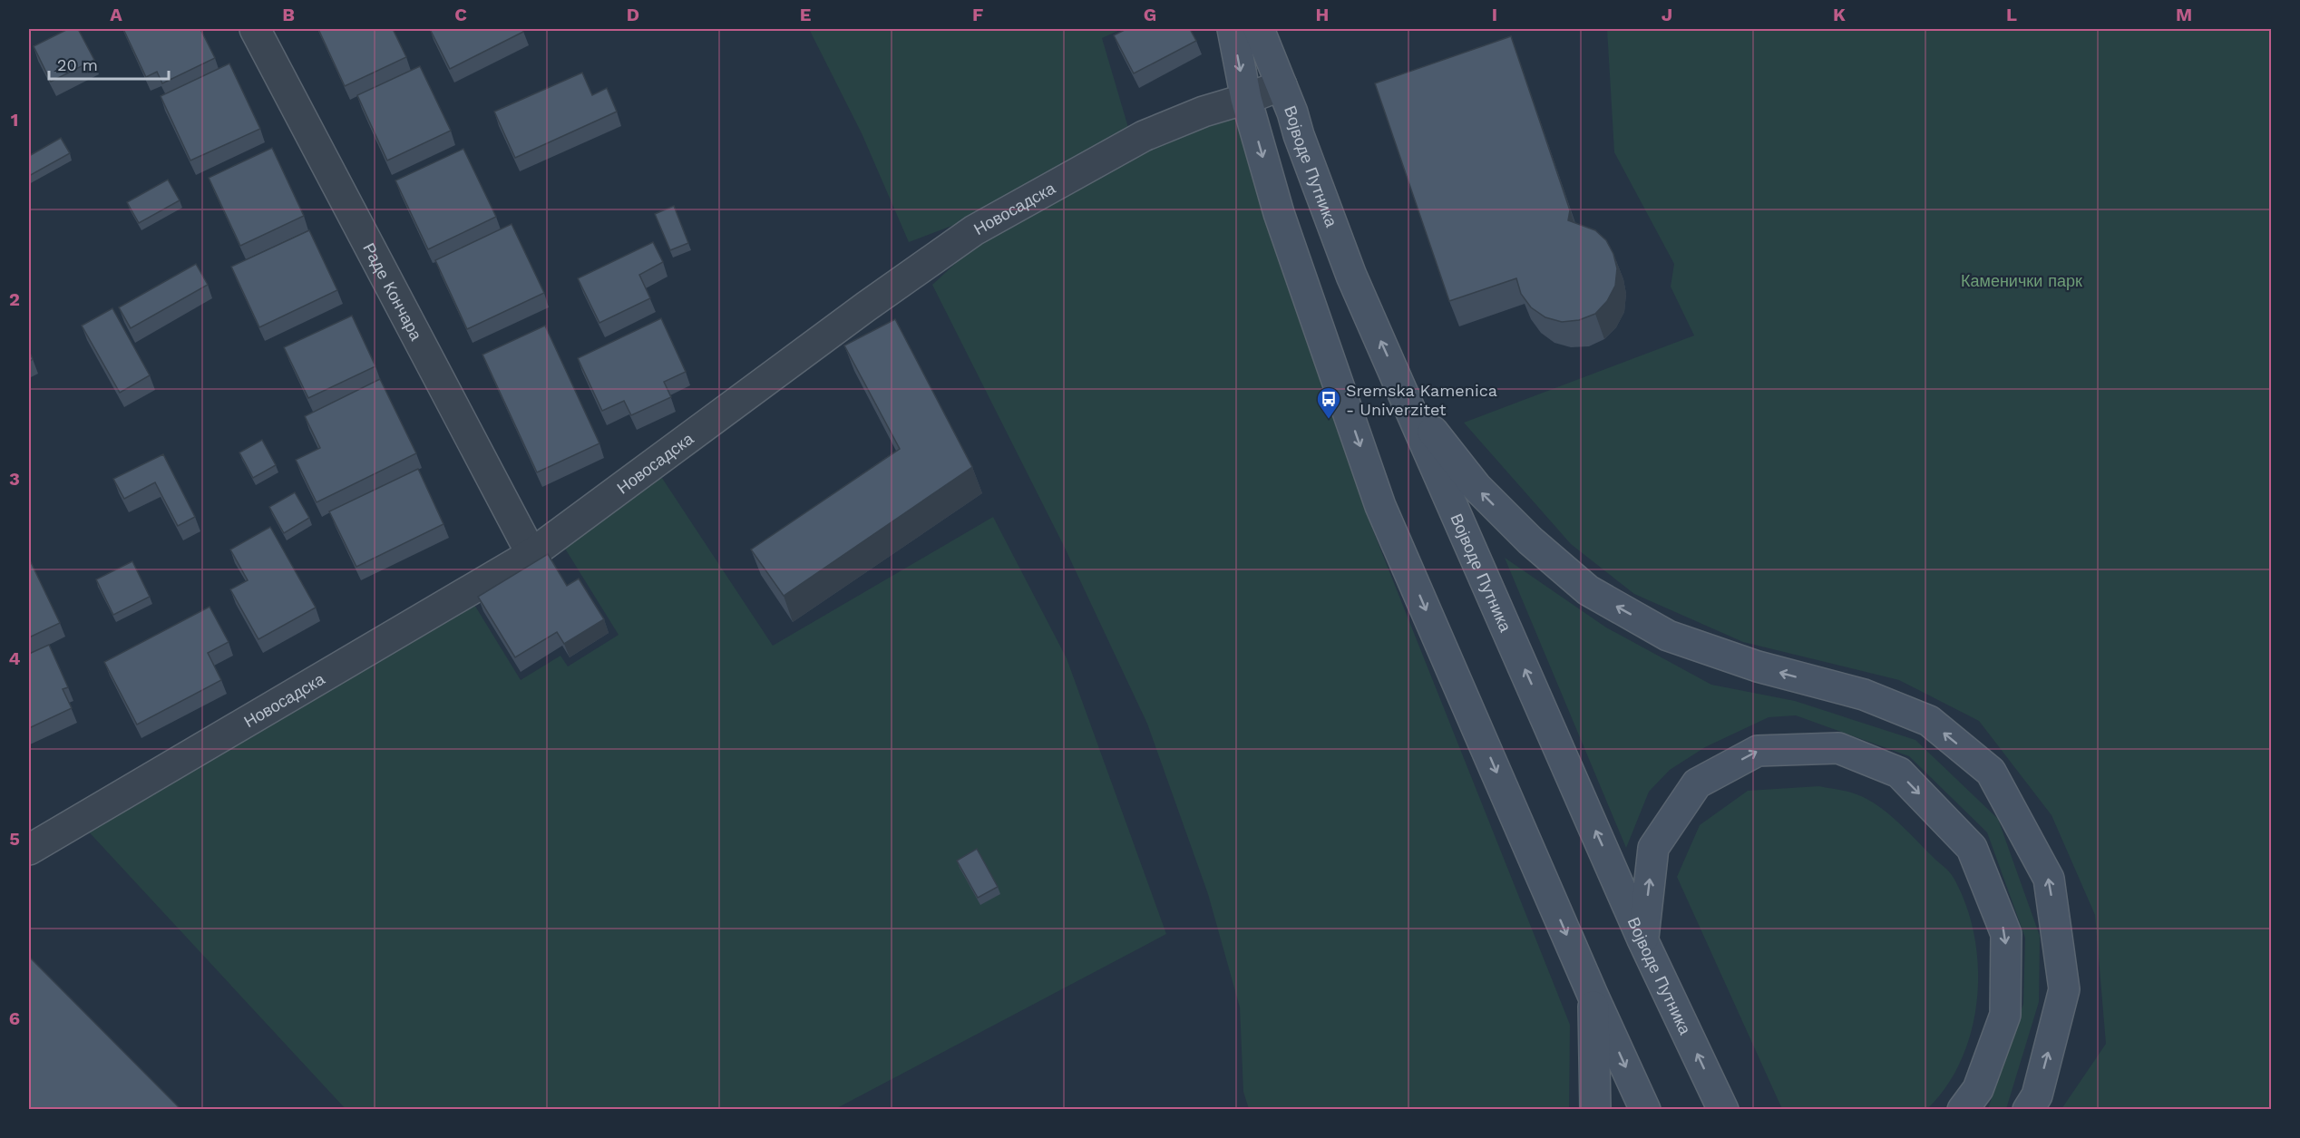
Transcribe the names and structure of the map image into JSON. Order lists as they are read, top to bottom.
{
  "streets": {
    "main road": ["Војводе Путника"],
    "street": ["Новосадска", "Раде Кончара"]
  },
  "crossings": [
    ["Војводе Путника", "Новосадска"],
    ["Новосадска", "Раде Кончара"]
  ],
  "parks": ["Каменички парк"],
  "places": {
    "bus stop": ["Sremska Kamenica - Univerzitet"]
  },
  "scale_bar": "20 m",
  "grid": {
    "columns": [
      "A",
      "B",
      "C",
      "D",
      "E",
      "F",
      "G",
      "H",
      "I",
      "J",
      "K",
      "L",
      "M"
    ],
    "rows": [
      "1",
      "2",
      "3",
      "4",
      "5",
      "6"
    ]
  }
}
